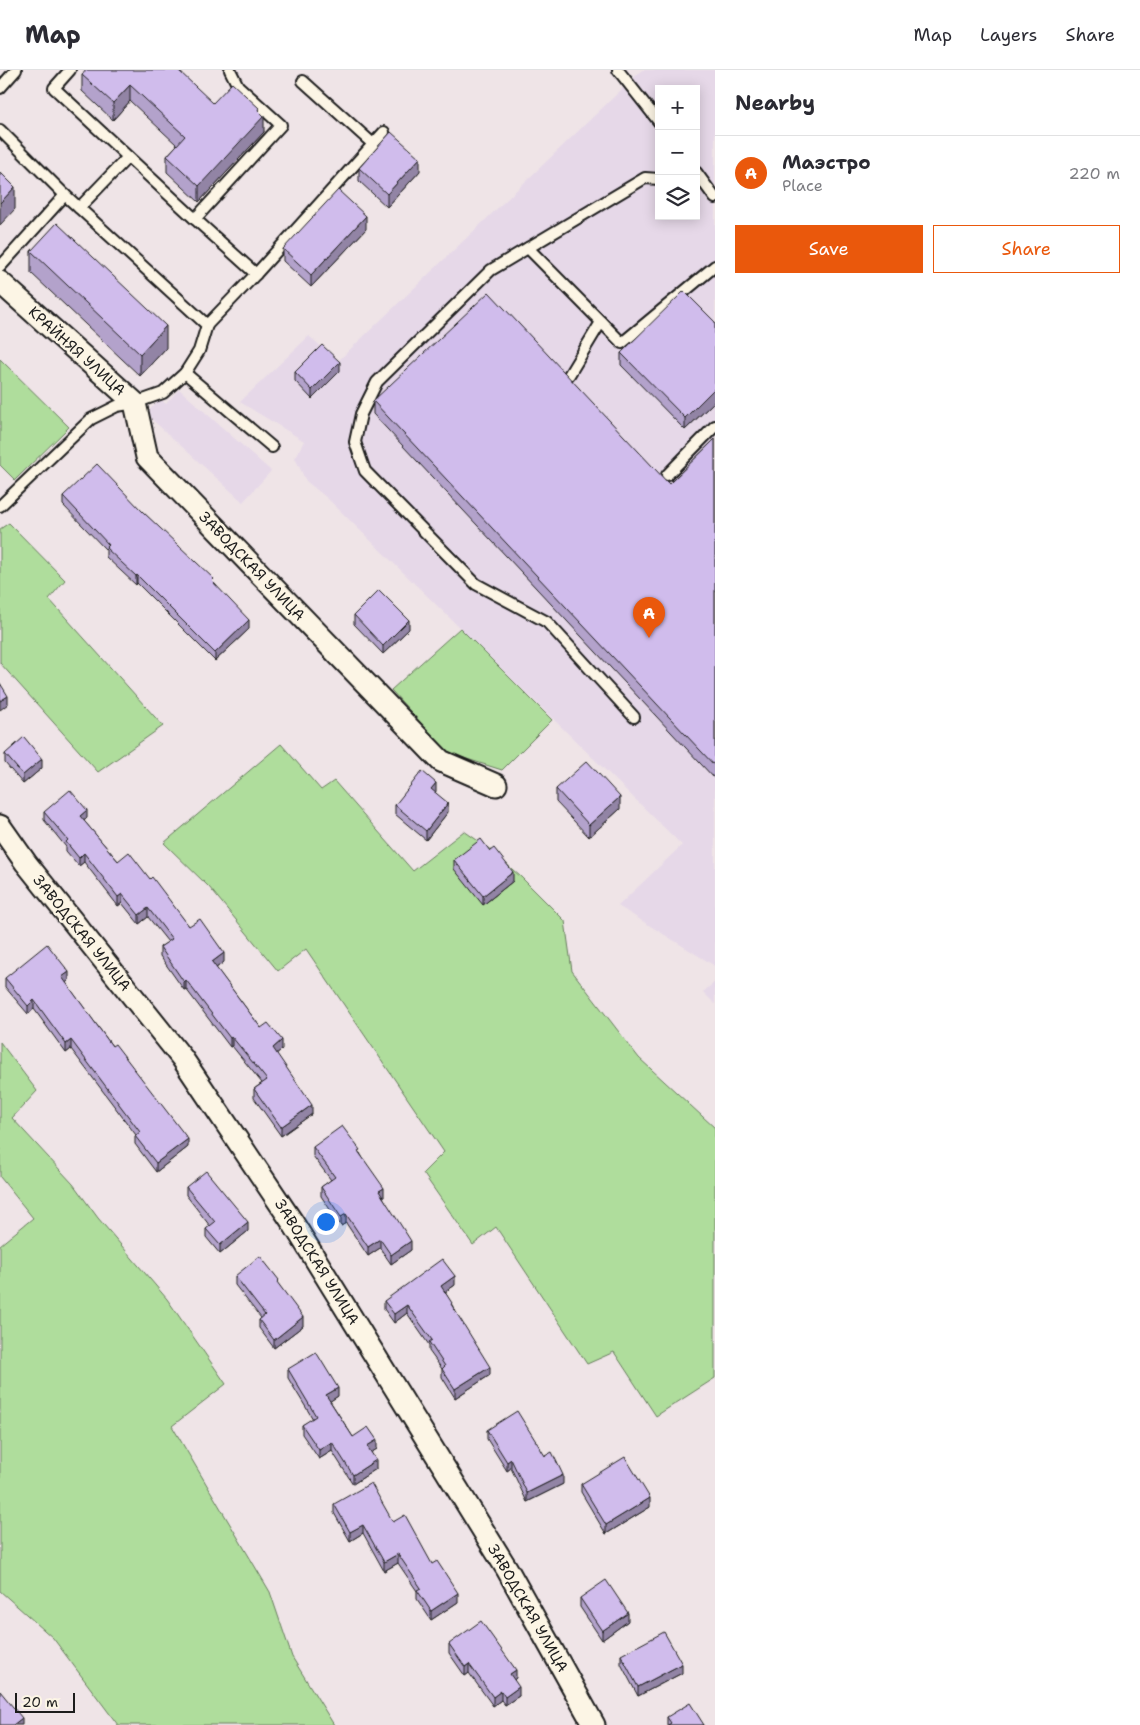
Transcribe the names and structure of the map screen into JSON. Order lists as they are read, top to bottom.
{
  "streets": {
    "street": ["КРАЙНЯЯ УЛИЦА", "ЗАВОДСКАЯ УЛИЦА"]
  },
  "crossings": [
    ["КРАЙНЯЯ УЛИЦА", "ЗАВОДСКАЯ УЛИЦА"]
  ],
  "scale_bar": "20 m",
  "page": {
    "header": "Map",
    "nav": ["Map", "Layers", "Share"],
    "heading": "Nearby",
    "map_buttons": ["+", "−"],
    "list": [
      {
        "mark": "A",
        "name": "Маэстро",
        "note": "Place",
        "value": "220 m"
      }
    ],
    "buttons": ["Save", "Share"],
    "pins": "A",
    "scale": "20 m"
  }
}
